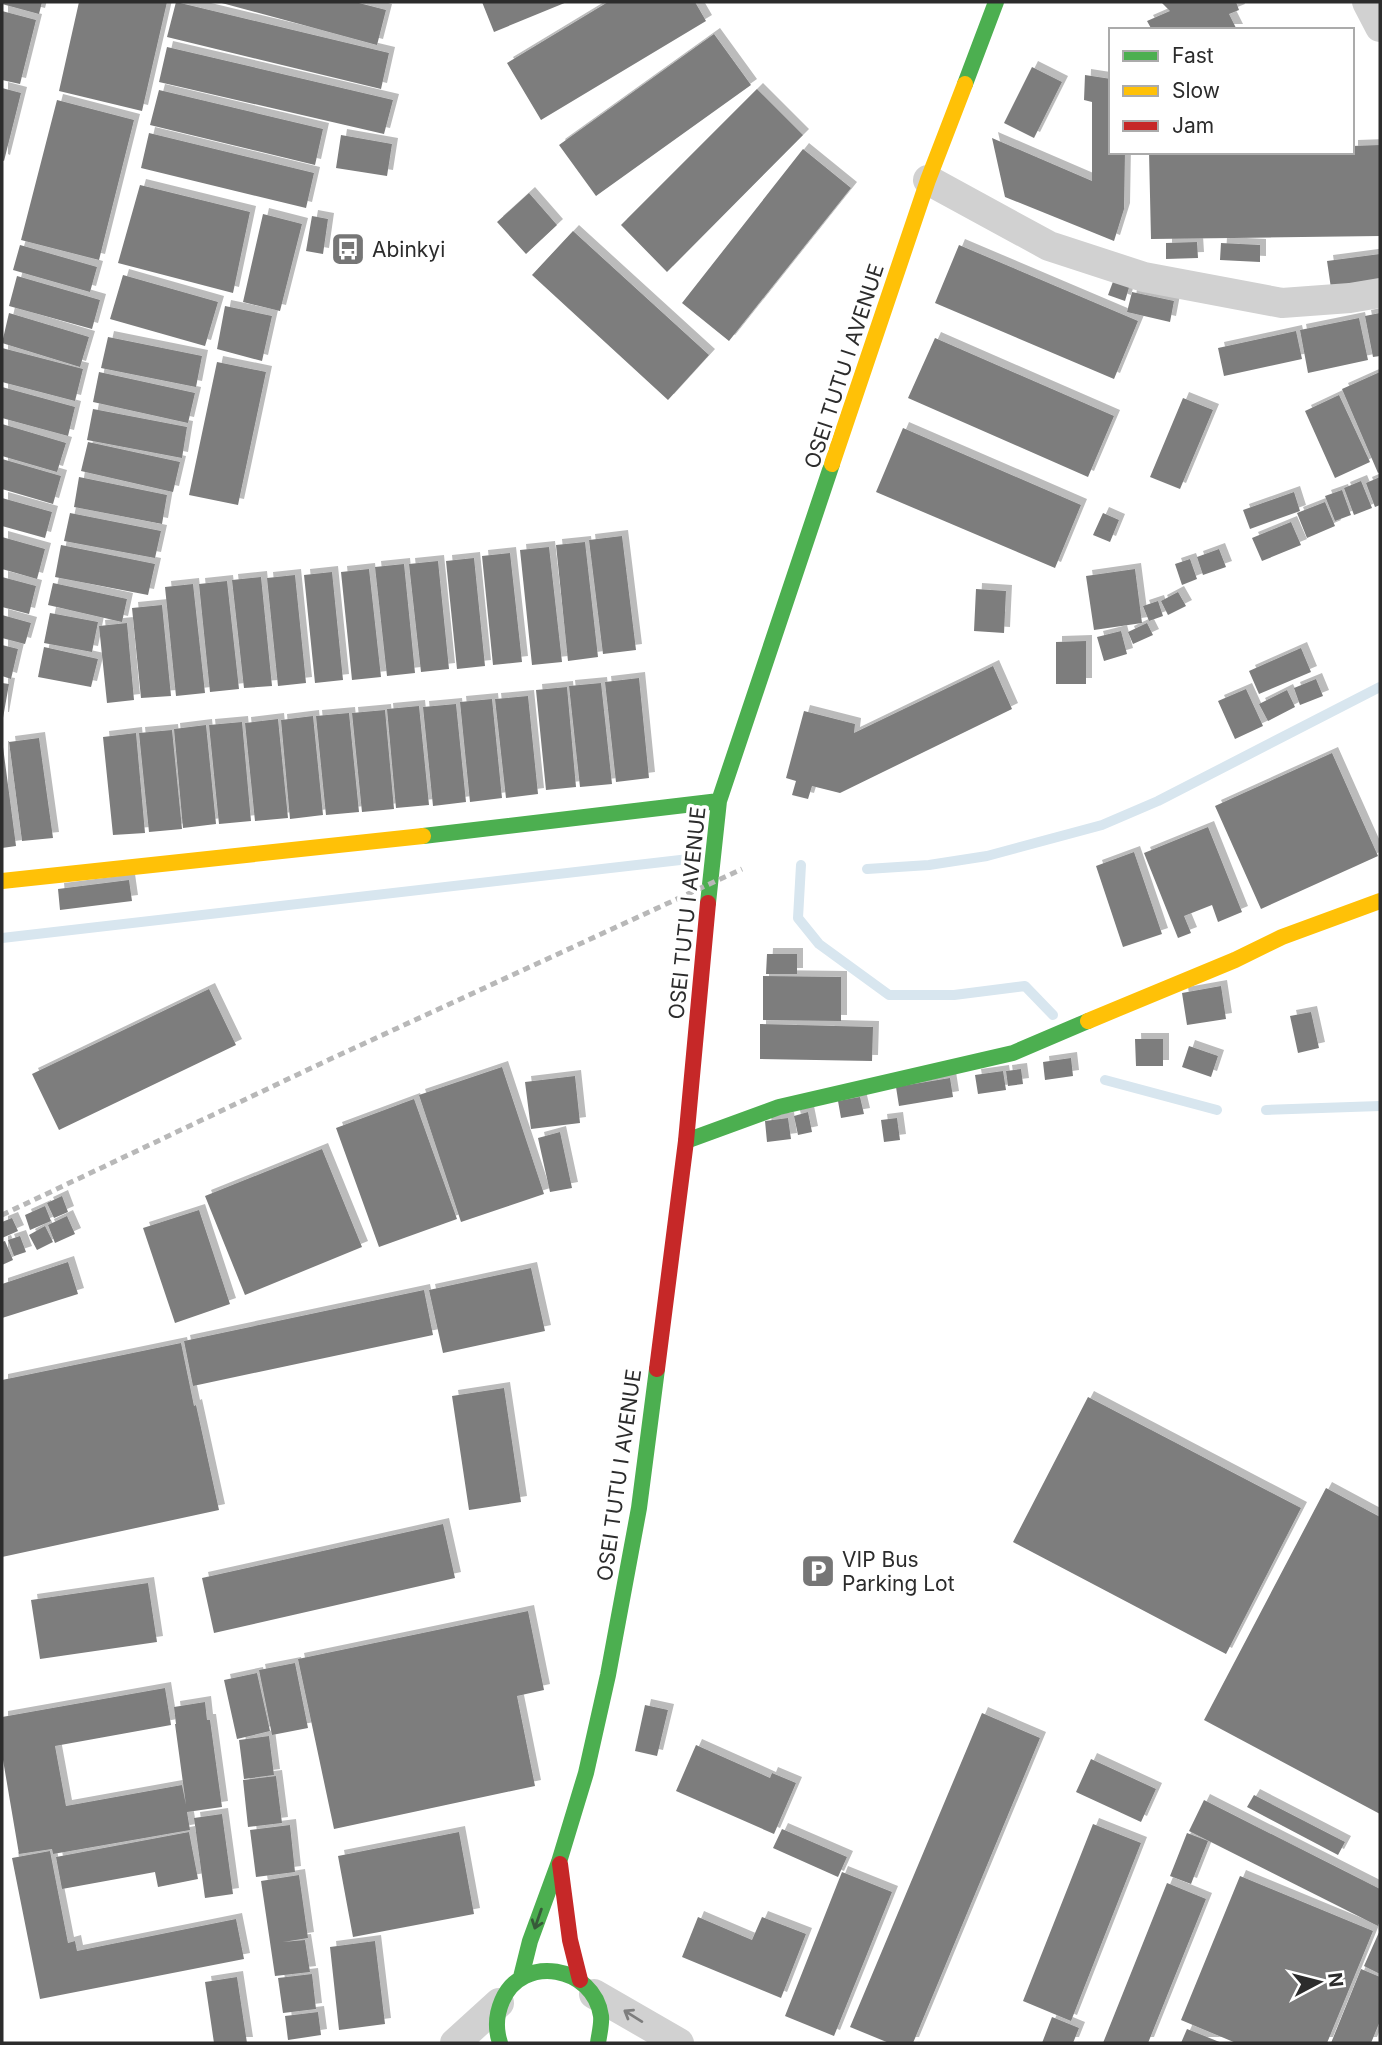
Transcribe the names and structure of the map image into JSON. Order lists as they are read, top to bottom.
{
  "streets": {
    "street": ["OSEI TUTU I AVENUE"]
  },
  "places": {
    "bus stop": ["Abinkyi"],
    "parking": ["VIP Bus Parking Lot"]
  },
  "legend": ["Fast", "Slow", "Jam"],
  "north": "right"
}
